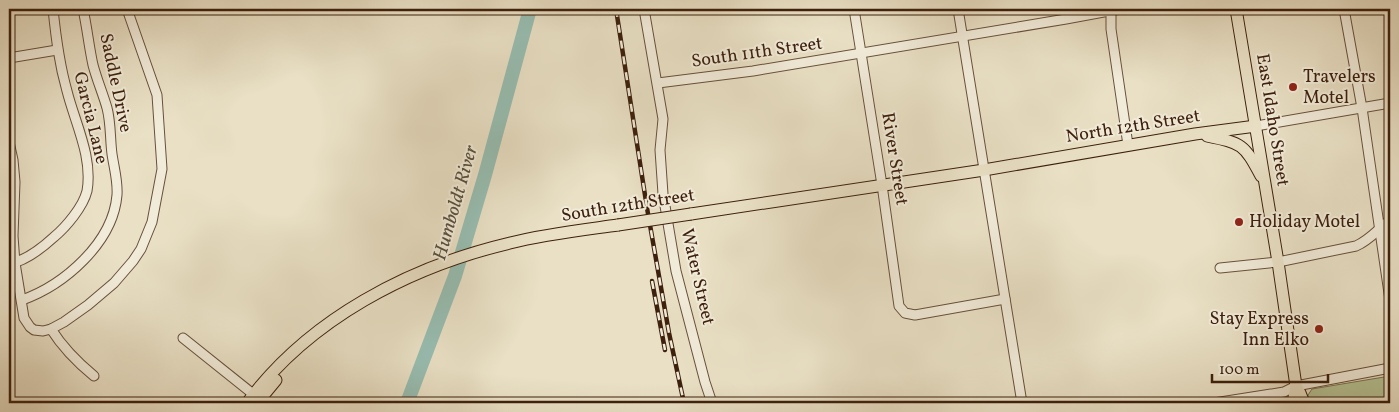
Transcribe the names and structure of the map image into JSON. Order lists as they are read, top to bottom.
{
  "streets": {
    "main road": ["East Idaho Street", "North 12th Street", "South 12th Street"],
    "street": [
      "South 11th Street",
      "Saddle Drive",
      "Garcia Lane",
      "River Street",
      "Water Street"
    ]
  },
  "crossings": [
    ["South 11th Street", "River Street"],
    ["South 11th Street", "Water Street"],
    ["East Idaho Street", "North 12th Street"],
    ["North 12th Street", "River Street"],
    ["North 12th Street", "South 12th Street"],
    ["River Street", "South 12th Street"]
  ],
  "water": ["Humboldt River"],
  "places": ["Travelers Motel", "Holiday Motel", "Stay Express Inn Elko"],
  "scale_bar": "100 m"
}
